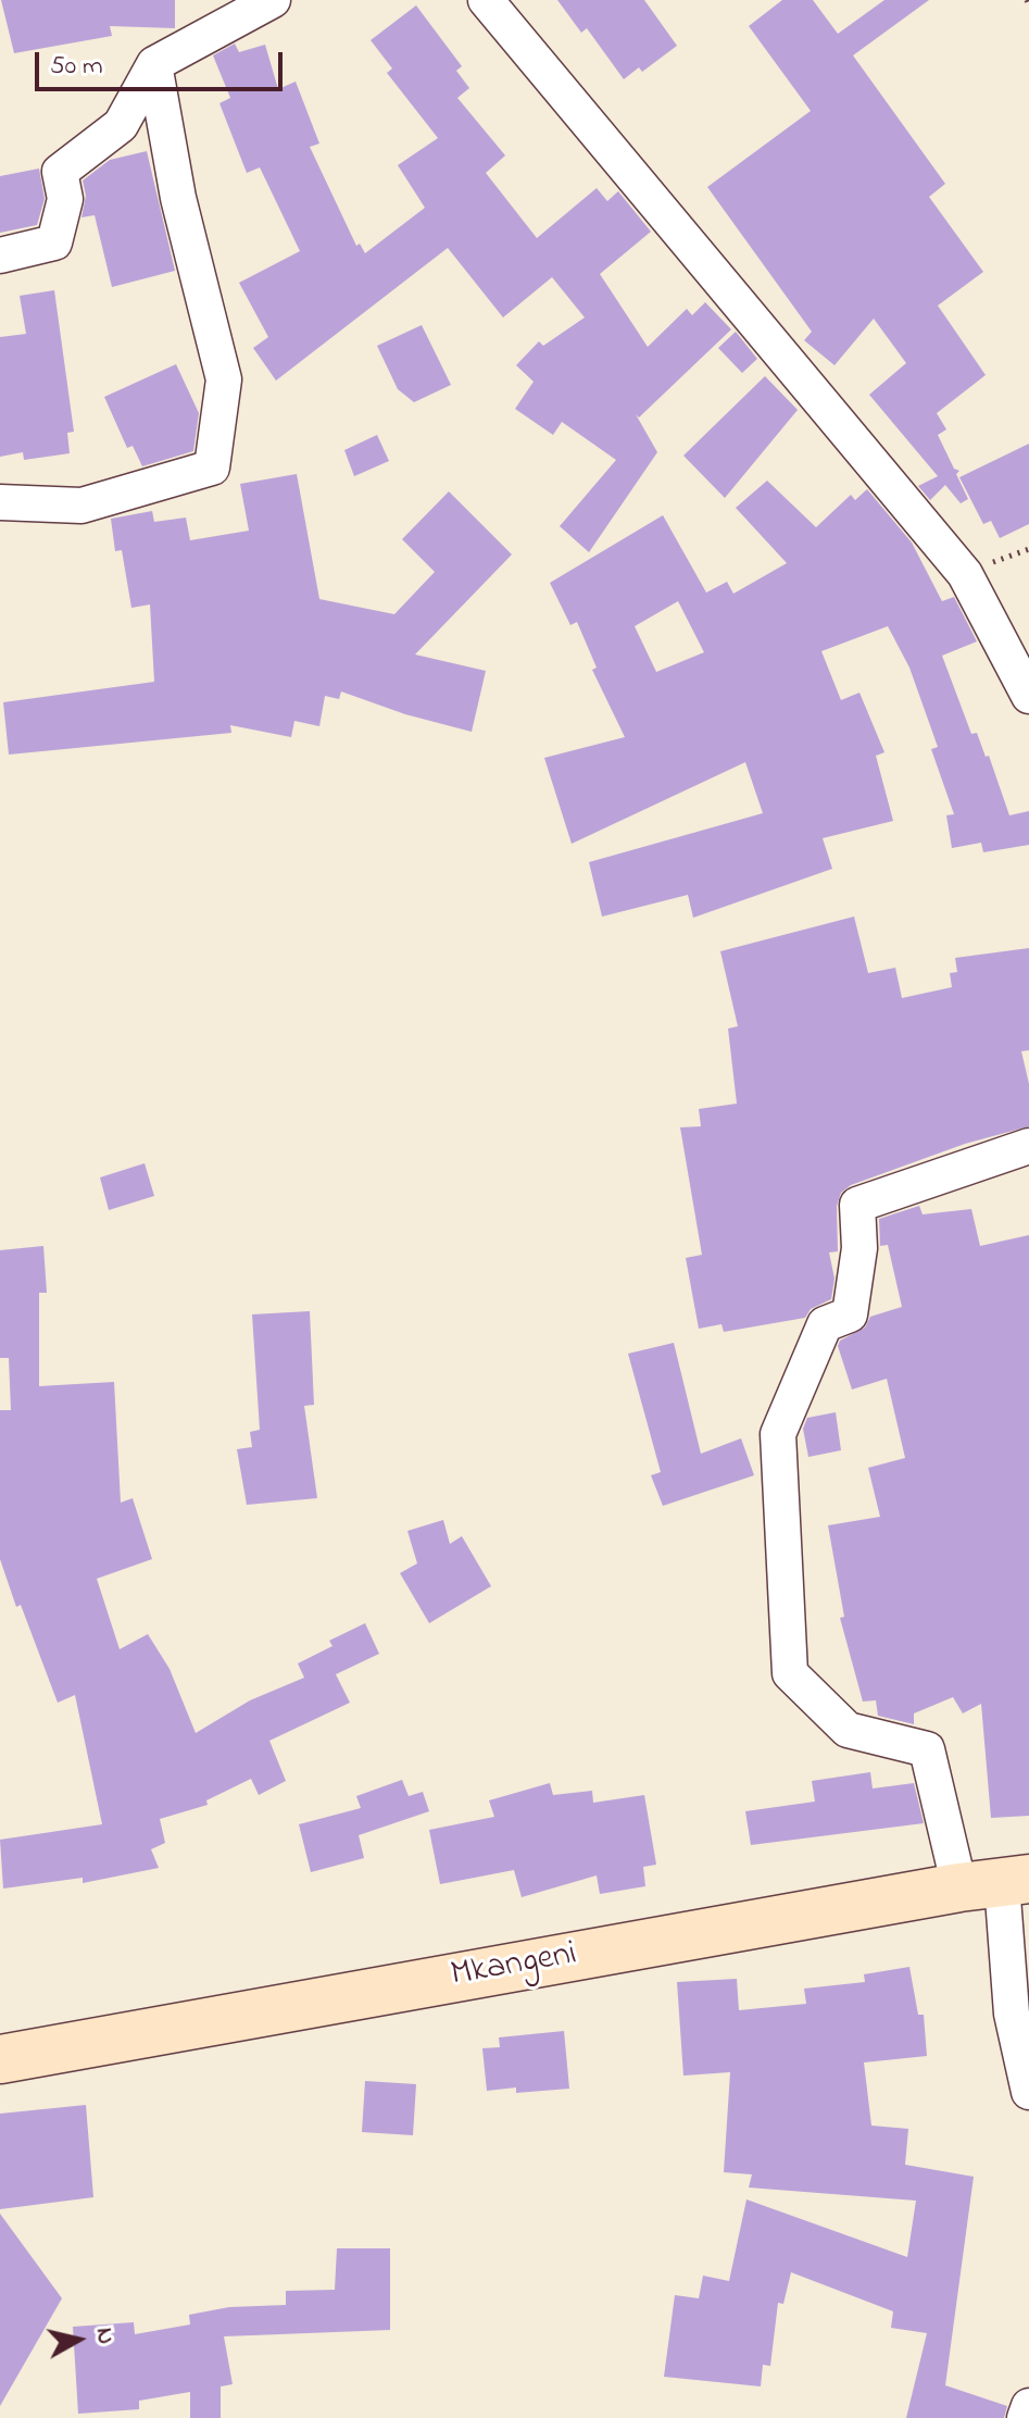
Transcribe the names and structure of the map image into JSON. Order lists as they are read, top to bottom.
{
  "streets": {
    "street": ["Mkangeni"]
  },
  "scale_bar": "50 m",
  "north": "right"
}
